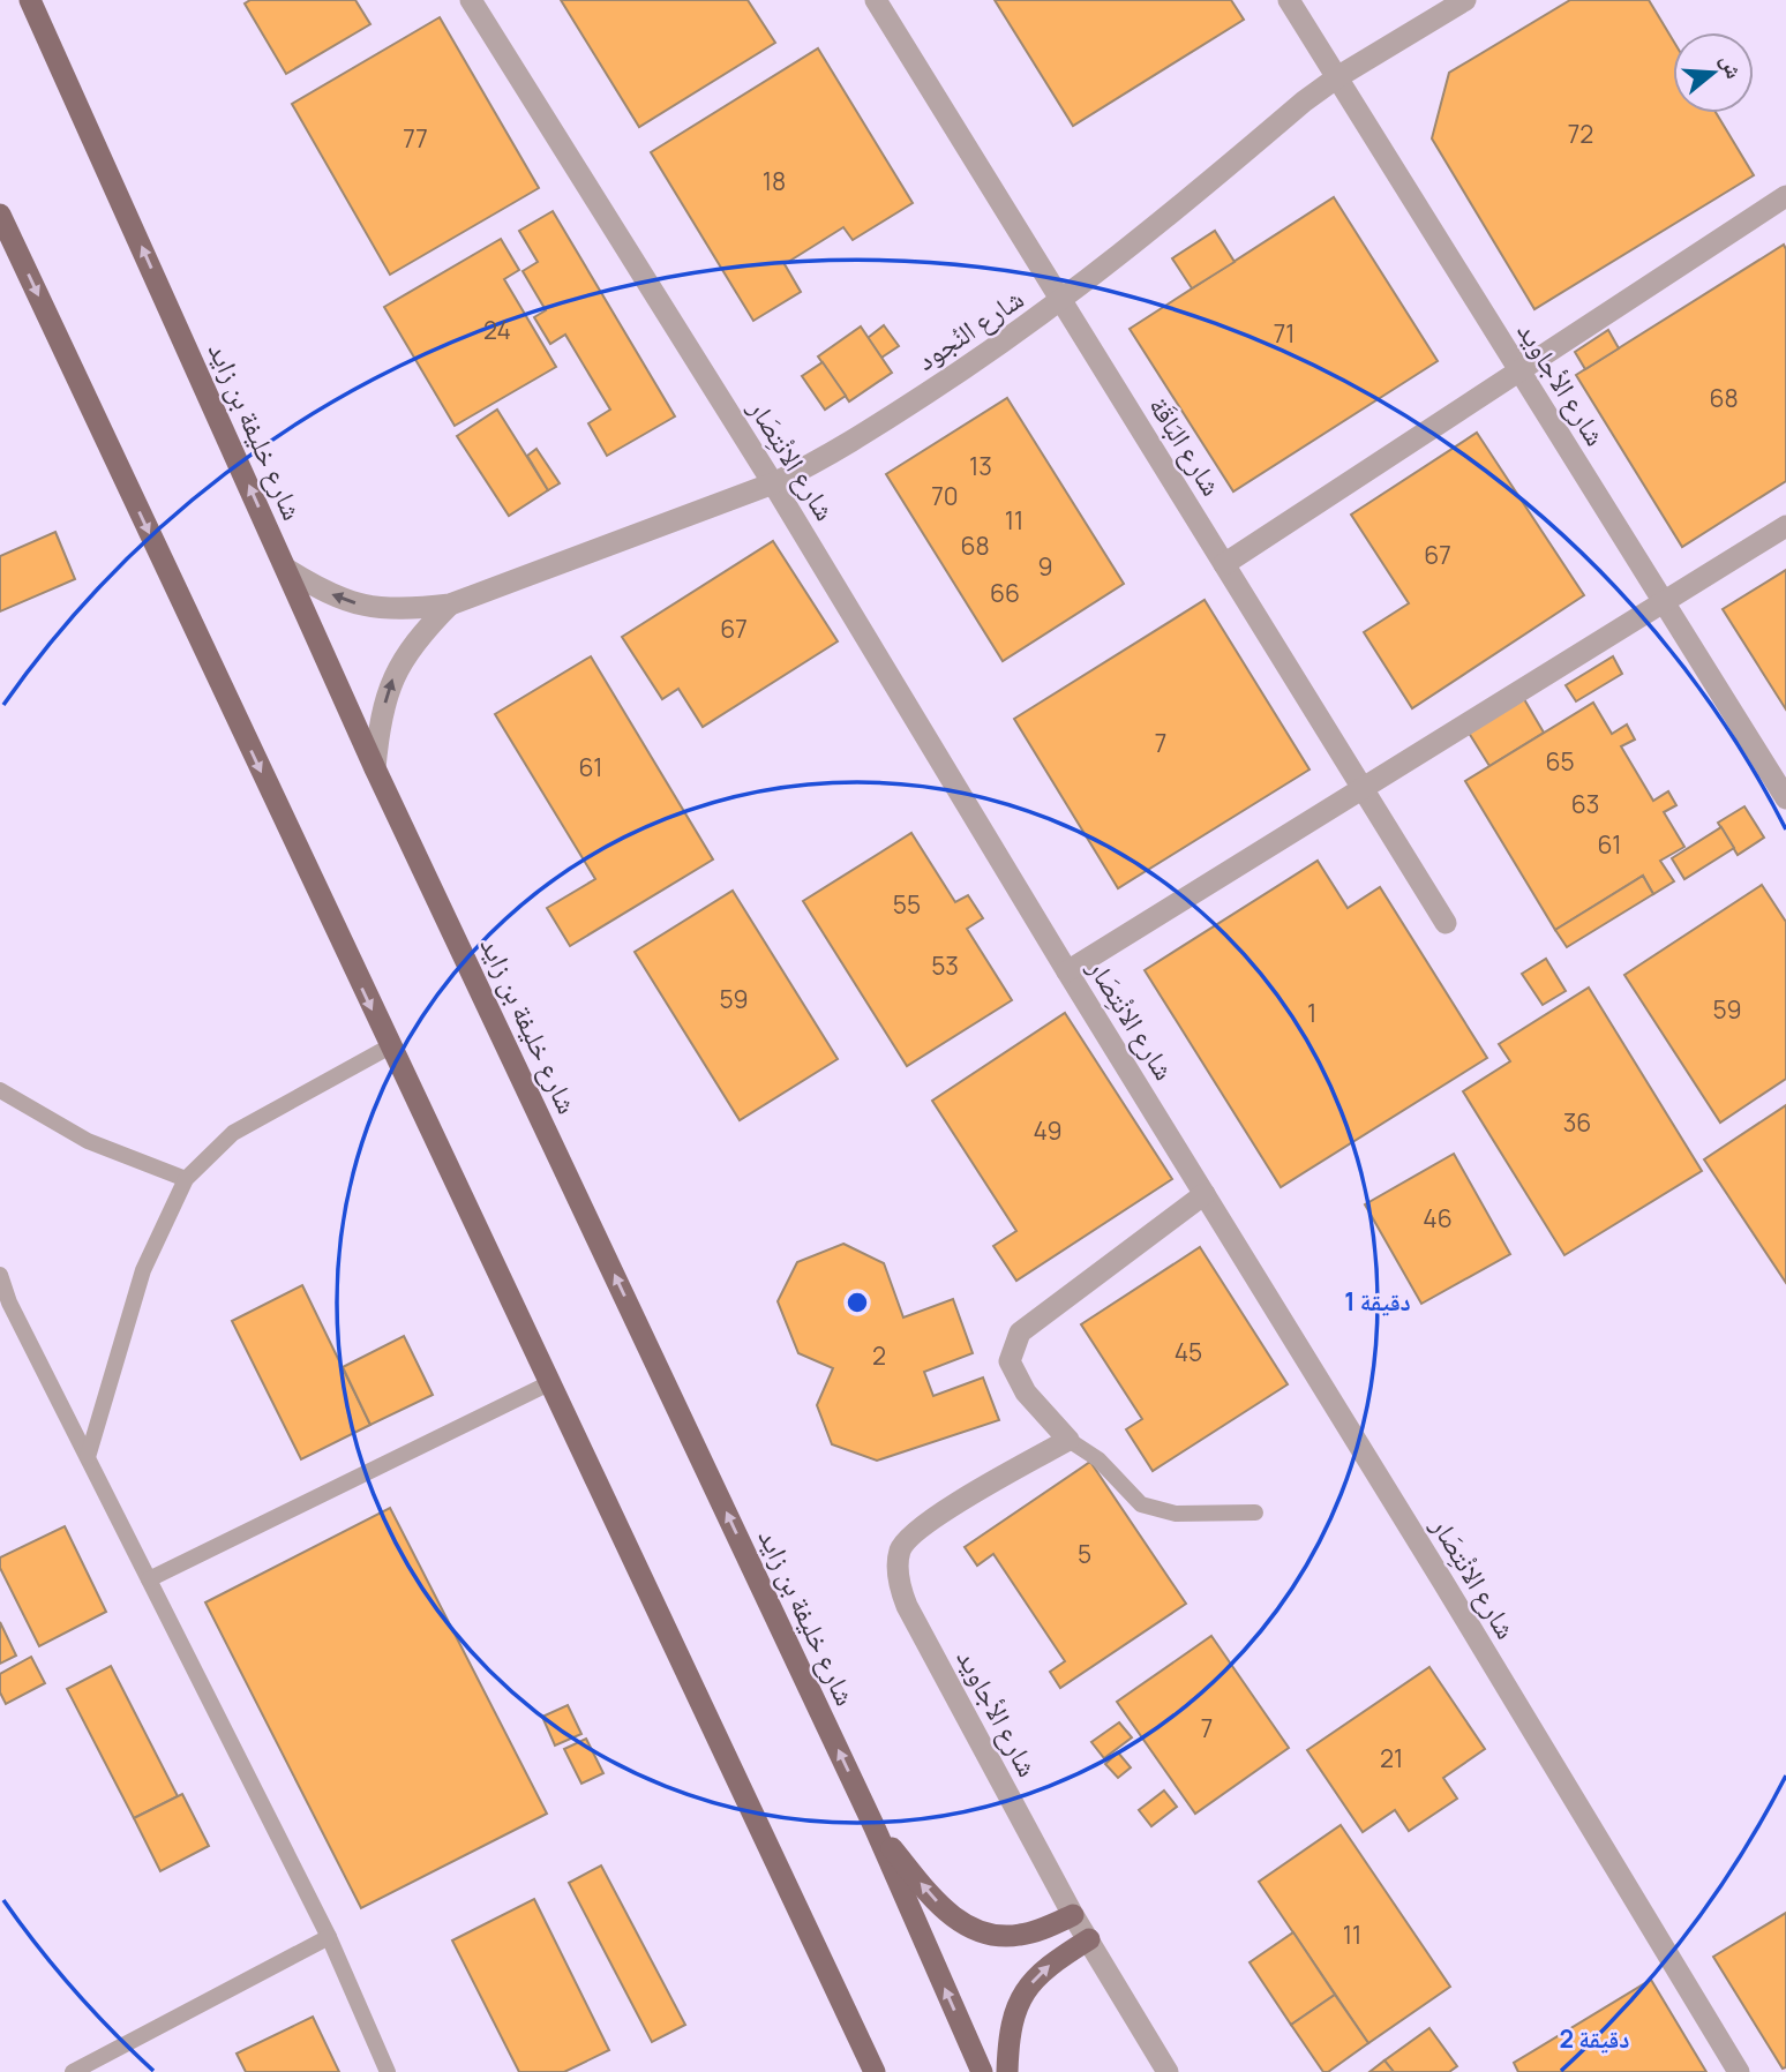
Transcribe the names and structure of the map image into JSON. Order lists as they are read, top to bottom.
{
  "streets": {
    "main road": ["شارع خليفة بن زايد"],
    "street": [
      "شارع النُجود",
      "شارع الأجاويد",
      "شارع البَاقَة",
      "شارع الانْتِصَار"
    ]
  },
  "crossings": [
    ["شارع النُجود", "شارع الأجاويد"],
    ["شارع النُجود", "شارع خليفة بن زايد"],
    ["شارع النُجود", "شارع البَاقَة"],
    ["شارع النُجود", "شارع الانْتِصَار"]
  ],
  "house_numbers": [
    "72",
    "77",
    "18",
    "24",
    "71",
    "68",
    "13",
    "70",
    "11",
    "68",
    "67",
    "9",
    "66",
    "67",
    "7",
    "65",
    "61",
    "63",
    "61",
    "55",
    "53",
    "59",
    "59",
    "1",
    "36",
    "49",
    "46",
    "45",
    "2",
    "5",
    "7",
    "21",
    "11"
  ],
  "north": "right",
  "rings": ["1 دقيقة", "2 دقيقة"]
}
